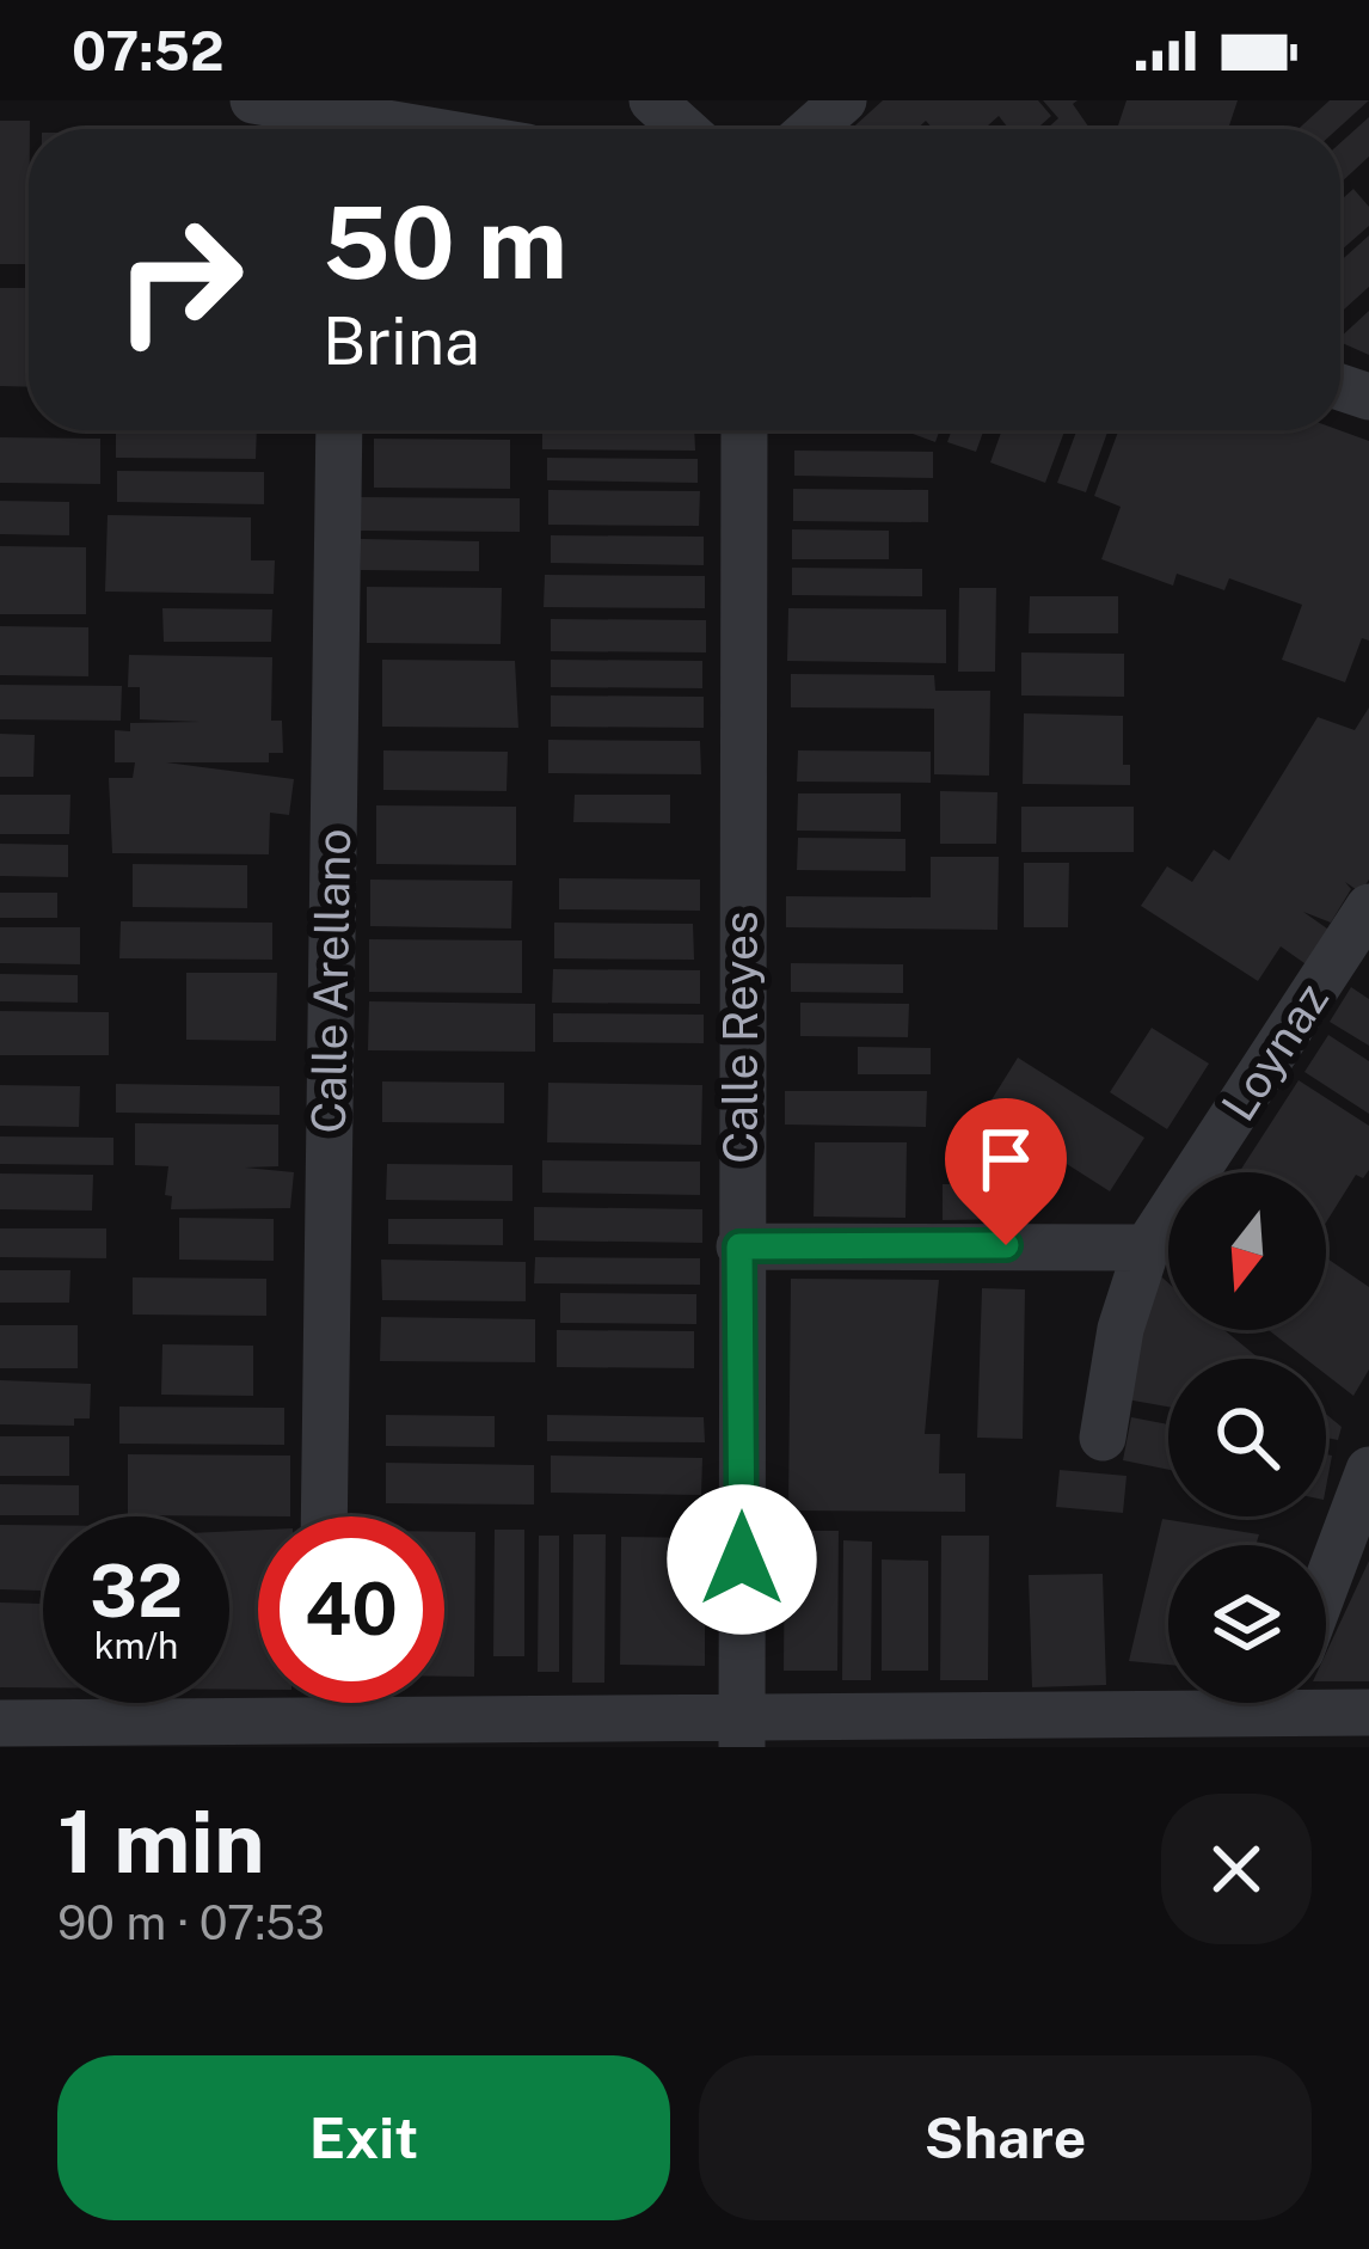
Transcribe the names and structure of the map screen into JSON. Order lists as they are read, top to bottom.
{
  "streets": {
    "street": ["Calle Arellano", "Calle Reyes", "Loynaz"]
  },
  "north": "bottom",
  "page": {
    "status": "07:52",
    "turn": ["50 m", "Brina"],
    "speed": "32 km/h",
    "limit": "40",
    "heading": ["1 min", "90 m · 07:53"],
    "buttons": ["Exit", "Share"]
  }
}
